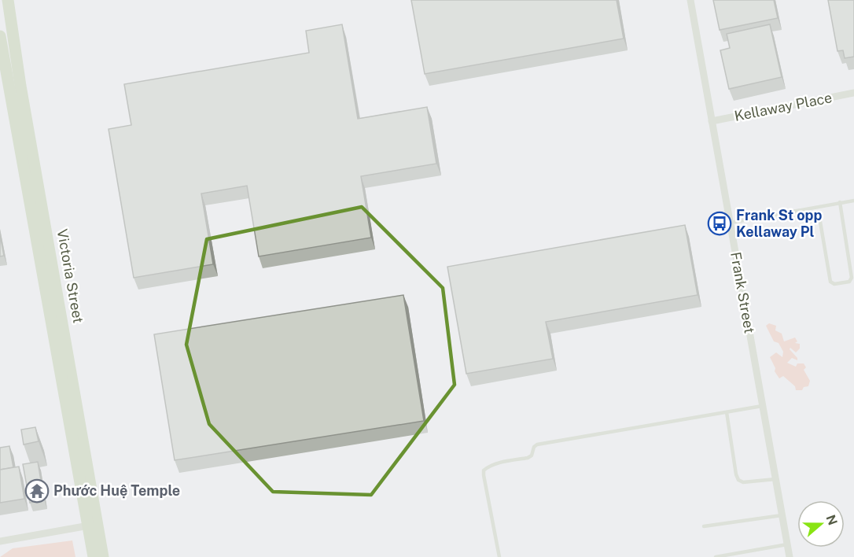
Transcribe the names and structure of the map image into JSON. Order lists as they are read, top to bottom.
{
  "streets": {
    "main road": ["Victoria Street"],
    "street": ["Kellaway Place", "Frank Street"]
  },
  "crossings": [
    ["Kellaway Place", "Frank Street"]
  ],
  "places": {
    "bus stop": ["Frank St opp Kellaway Pl"],
    "temple": ["Phước Huệ Temple"]
  },
  "north": "right"
}
